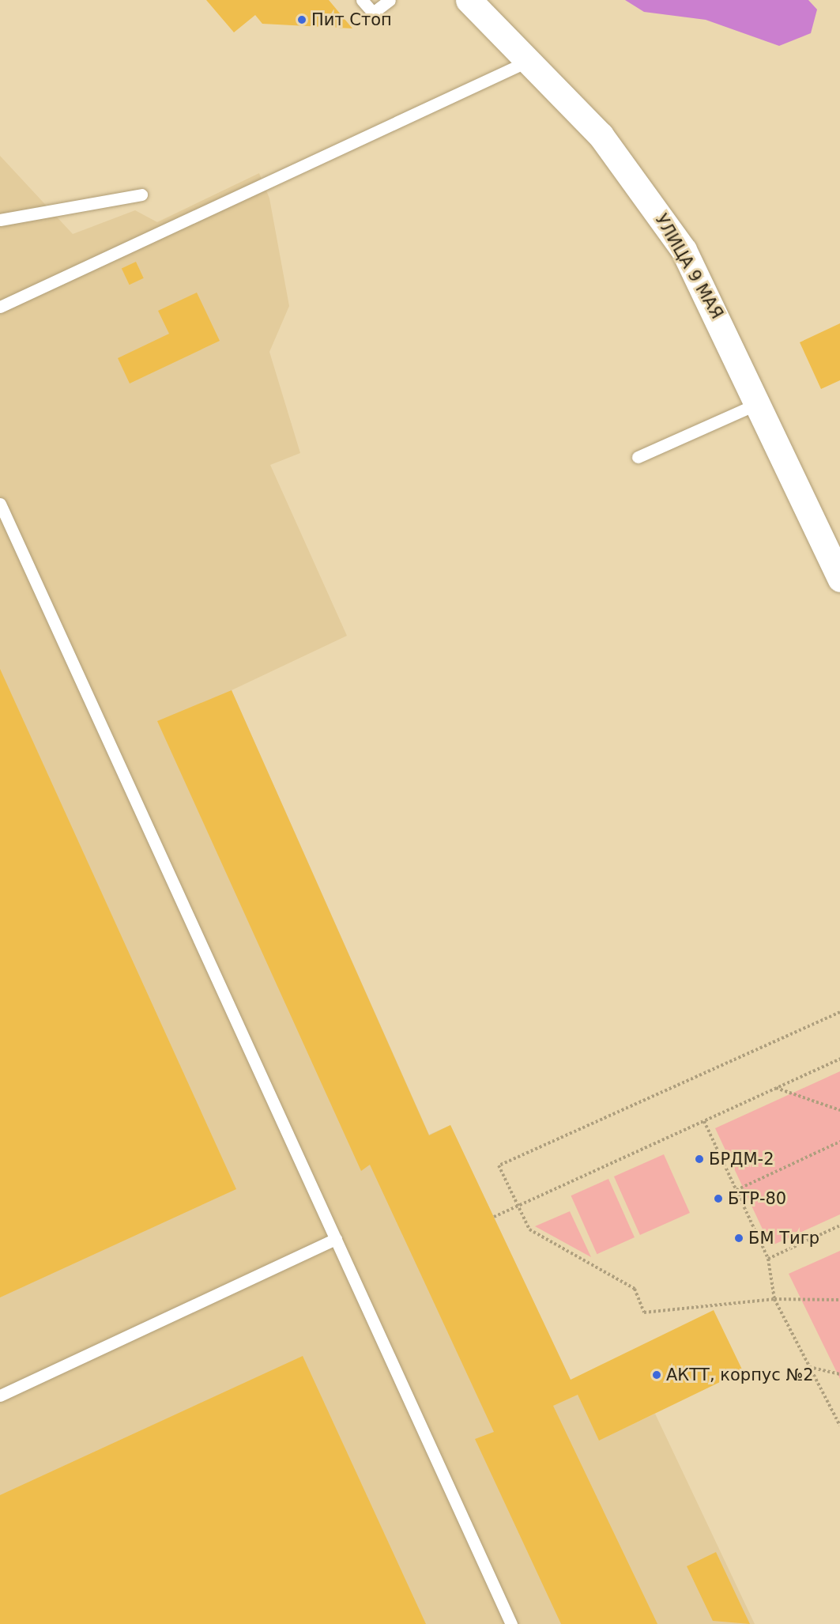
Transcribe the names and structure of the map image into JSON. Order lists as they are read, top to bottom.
{
  "streets": {
    "main road": ["УЛИЦА 9 МАЯ"]
  },
  "places": [
    "Пит Стоп",
    "БРДМ-2",
    "БТР-80",
    "БМ Тигр",
    "АКТТ, корпус №2"
  ]
}
